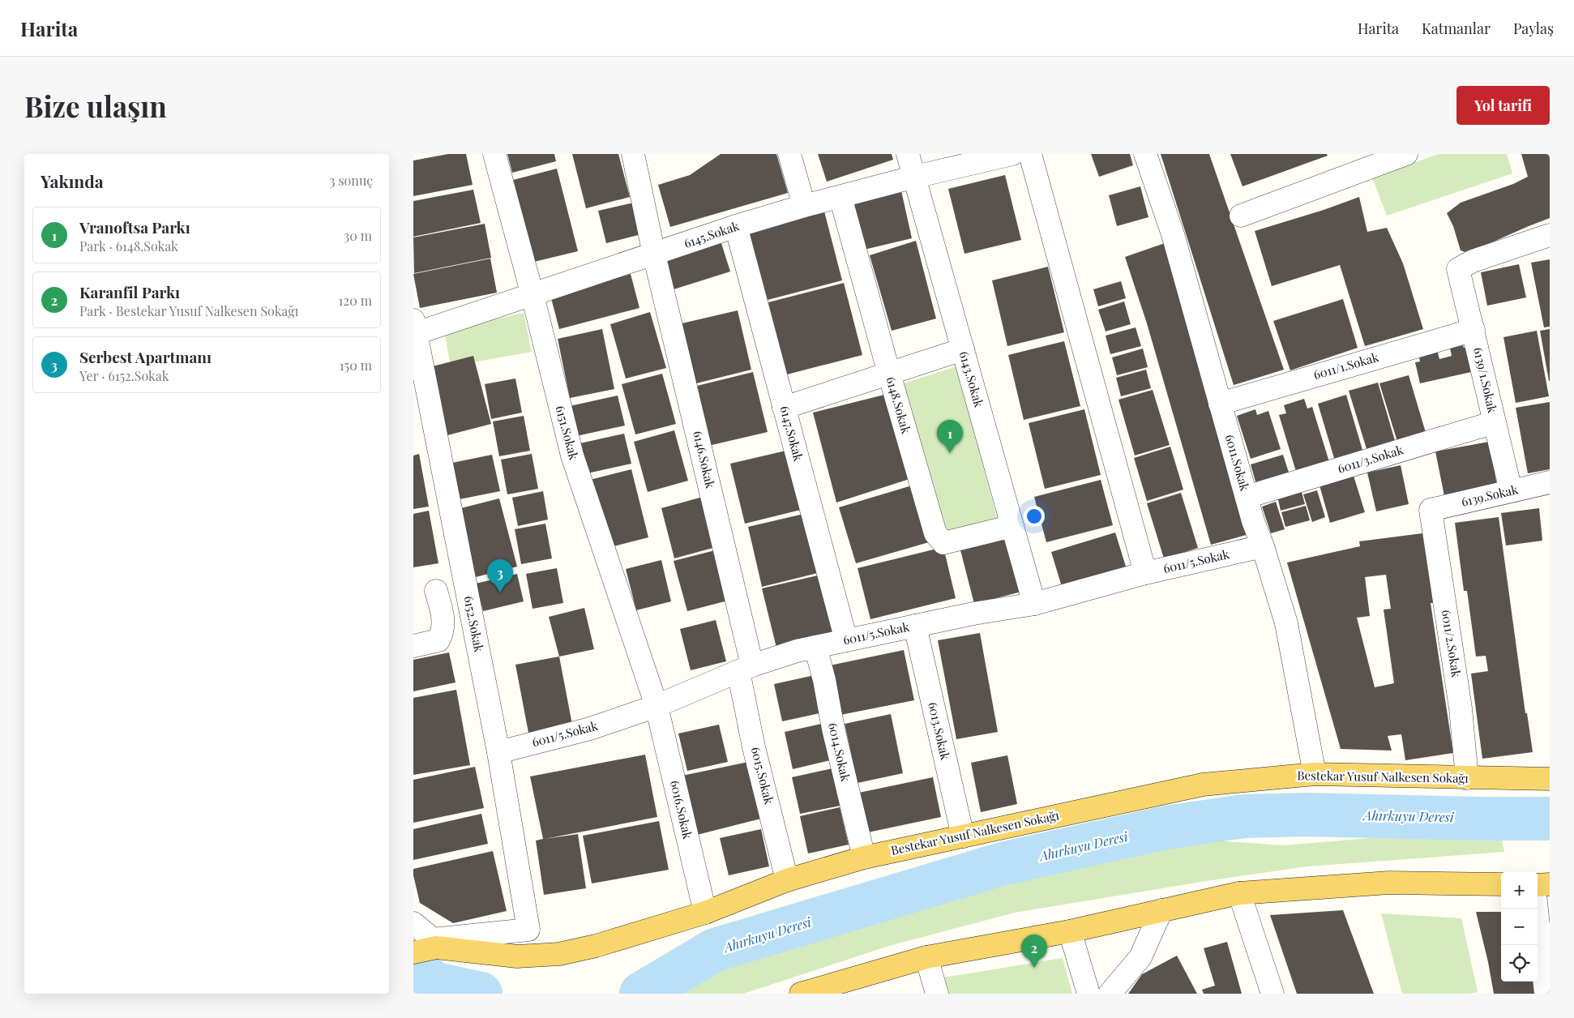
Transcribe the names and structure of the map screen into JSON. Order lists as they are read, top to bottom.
{
  "streets": {
    "main road": ["Bestekar Yusuf Nalkesen Sokağı"],
    "street": [
      "6145.Sokak",
      "6011/1.Sokak",
      "6143.Sokak",
      "6139/1.Sokak",
      "6148.Sokak",
      "6151.Sokak",
      "6147.Sokak",
      "6146.Sokak",
      "6011/3.Sokak",
      "6011.Sokak",
      "6139.Sokak",
      "6011/5.Sokak",
      "6152.Sokak",
      "6011/2.Sokak",
      "6013.Sokak",
      "6014.Sokak",
      "6015.Sokak",
      "6016.Sokak"
    ]
  },
  "crossings": [
    ["6145.Sokak", "6143.Sokak"],
    ["6145.Sokak", "6148.Sokak"],
    ["6145.Sokak", "6151.Sokak"],
    ["6145.Sokak", "6147.Sokak"],
    ["6145.Sokak", "6146.Sokak"],
    ["6145.Sokak", "6152.Sokak"],
    ["6011/1.Sokak", "6139/1.Sokak"],
    ["6011/1.Sokak", "6011.Sokak"],
    ["6143.Sokak", "6148.Sokak"],
    ["6143.Sokak", "6011/5.Sokak"],
    ["6139/1.Sokak", "6011/3.Sokak"],
    ["6139/1.Sokak", "6139.Sokak"],
    ["6151.Sokak", "6011/5.Sokak"],
    ["6151.Sokak", "6016.Sokak"],
    ["6147.Sokak", "6011/5.Sokak"],
    ["6146.Sokak", "6011/5.Sokak"],
    ["6146.Sokak", "6015.Sokak"],
    ["6011/3.Sokak", "6011.Sokak"],
    ["6011.Sokak", "6011/5.Sokak"],
    ["6011.Sokak", "Bestekar Yusuf Nalkesen Sokağı"],
    ["6139.Sokak", "6011/2.Sokak"],
    ["6011/5.Sokak", "6152.Sokak"],
    ["6011/5.Sokak", "6013.Sokak"],
    ["6011/5.Sokak", "6014.Sokak"],
    ["6011/5.Sokak", "6015.Sokak"],
    ["6011/5.Sokak", "6016.Sokak"],
    ["6011/2.Sokak", "Bestekar Yusuf Nalkesen Sokağı"],
    ["6013.Sokak", "Bestekar Yusuf Nalkesen Sokağı"],
    ["6014.Sokak", "Bestekar Yusuf Nalkesen Sokağı"],
    ["6015.Sokak", "Bestekar Yusuf Nalkesen Sokağı"],
    ["Bestekar Yusuf Nalkesen Sokağı", "6016.Sokak"]
  ],
  "water": ["Ahırkuyu Deresi"],
  "page": {
    "header": "Harita",
    "nav": ["Harita", "Katmanlar", "Paylaş"],
    "buttons": "Yol tarifi",
    "title": "Bize ulaşın",
    "heading": ["Yakında", "3 sonuç"],
    "list": [
      {
        "mark": "1",
        "name": "Vranoftsa Parkı",
        "note": "Park · 6148.Sokak",
        "value": "30 m"
      },
      {
        "mark": "2",
        "name": "Karanfil Parkı",
        "note": "Park · Bestekar Yusuf Nalkesen Sokağı",
        "value": "120 m"
      },
      {
        "mark": "3",
        "name": "Serbest Apartmanı",
        "note": "Yer · 6152.Sokak",
        "value": "150 m"
      }
    ],
    "pins": ["1", "3", "2"],
    "map_buttons": ["+", "−"]
  }
}
